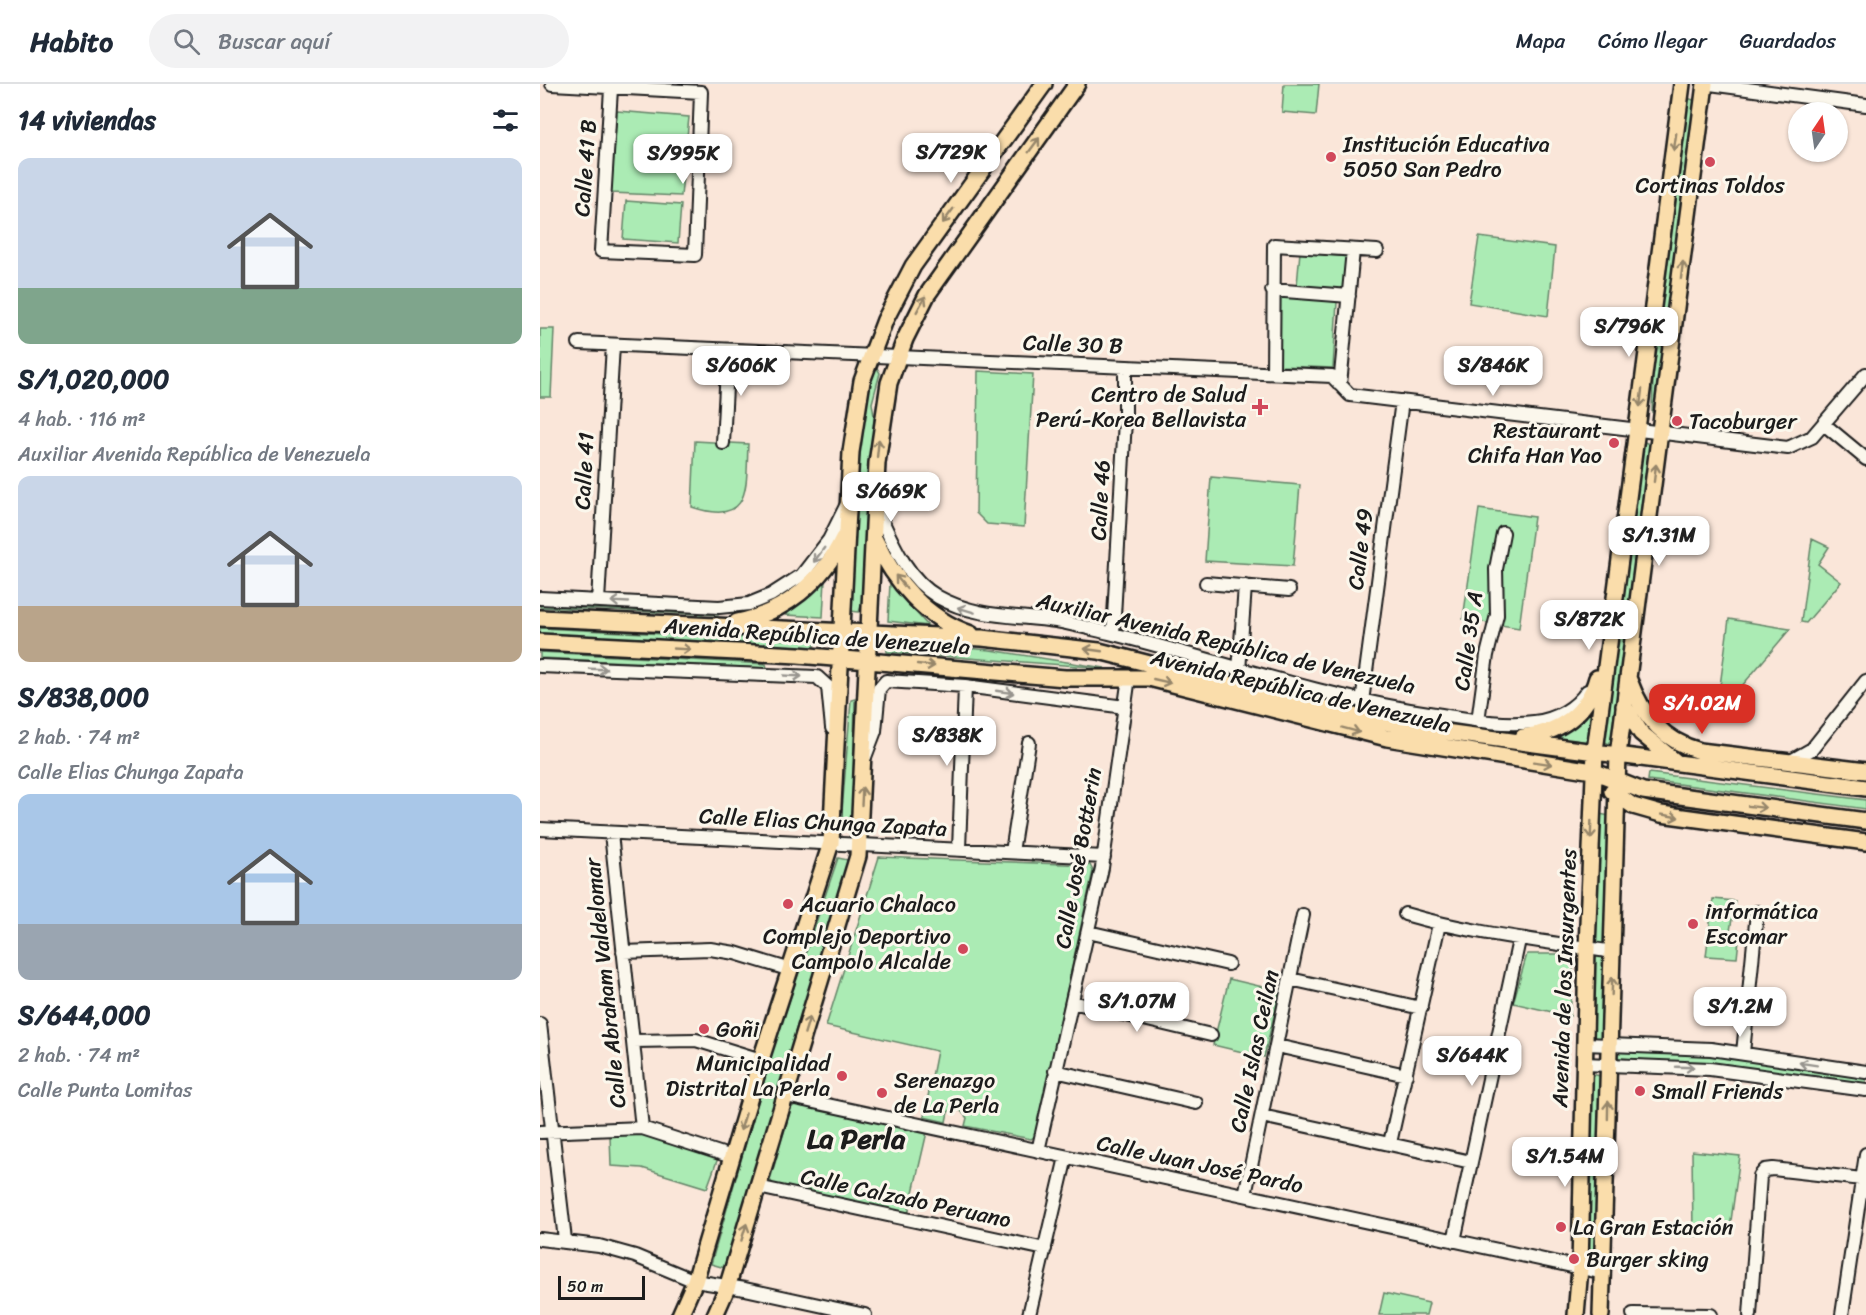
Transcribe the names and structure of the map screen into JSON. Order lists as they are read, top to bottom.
{
  "streets": {
    "main road": ["Avenida República de Venezuela", "Avenida de los Insurgentes"],
    "street": [
      "Calle 41 B",
      "Calle 30 B",
      "Calle 41",
      "Calle 46",
      "Calle 49",
      "Calle 35 A",
      "Auxiliar Avenida República de Venezuela",
      "Calle Elias Chunga Zapata",
      "Calle José Botterin",
      "Calle Abraham Valdelomar",
      "Calle Islas Ceilan",
      "Calle Juan José Pardo",
      "Calle Calzado Peruano"
    ]
  },
  "crossings": [
    ["Calle 30 B", "Calle 41"],
    ["Calle 30 B", "Calle 46"],
    ["Calle 30 B", "Calle 49"],
    ["Calle 30 B", "Avenida de los Insurgentes"],
    ["Calle 46", "Auxiliar Avenida República de Venezuela"],
    ["Calle 49", "Auxiliar Avenida República de Venezuela"],
    ["Avenida República de Venezuela", "Calle José Botterin"],
    ["Avenida República de Venezuela", "Avenida de los Insurgentes"],
    ["Calle 35 A", "Auxiliar Avenida República de Venezuela"],
    ["Auxiliar Avenida República de Venezuela", "Avenida de los Insurgentes"],
    ["Calle Elias Chunga Zapata", "Calle José Botterin"],
    ["Calle Elias Chunga Zapata", "Calle Abraham Valdelomar"],
    ["Calle José Botterin", "Calle Juan José Pardo"],
    ["Avenida de los Insurgentes", "Calle Juan José Pardo"],
    ["Calle Islas Ceilan", "Calle Juan José Pardo"]
  ],
  "districts": ["La Perla"],
  "places": {
    "other": [
      "Institución Educativa 5050 San Pedro",
      "Cortinas Toldos",
      "Tacoburger",
      "Restaurant Chifa Han Yao",
      "Acuario Chalaco",
      "informática Escomar",
      "Complejo Deportivo Campolo Alcalde",
      "Goñi",
      "Municipalidad Distrital La Perla",
      "Small Friends",
      "Serenazgo de La Perla",
      "La Gran Estación",
      "Burger sking"
    ],
    "health": ["Centro de Salud Perú-Korea Bellavista"]
  },
  "scale_bar": "50 m",
  "north": "top",
  "page": {
    "header": "Habito",
    "search": "Buscar aquí",
    "nav": ["Mapa", "Cómo llegar", "Guardados"],
    "heading": "14 viviendas",
    "price": [
      "S/729K",
      "S/995K",
      "S/796K",
      "S/606K",
      "S/846K",
      "S/669K",
      "S/1.31M",
      "S/872K",
      "S/1.02M",
      "S/838K",
      "S/1.07M",
      "S/1.2M",
      "S/644K",
      "S/1.54M"
    ],
    "list": [
      {
        "name": "S/1,020,000",
        "note": "4 hab. · 116 m² · Auxiliar Avenida República de Venezuela"
      },
      {
        "name": "S/838,000",
        "note": "2 hab. · 74 m² · Calle Elias Chunga Zapata"
      },
      {
        "name": "S/644,000",
        "note": "2 hab. · 74 m² · Calle Punta Lomitas"
      }
    ],
    "scale": "50 m"
  }
}
